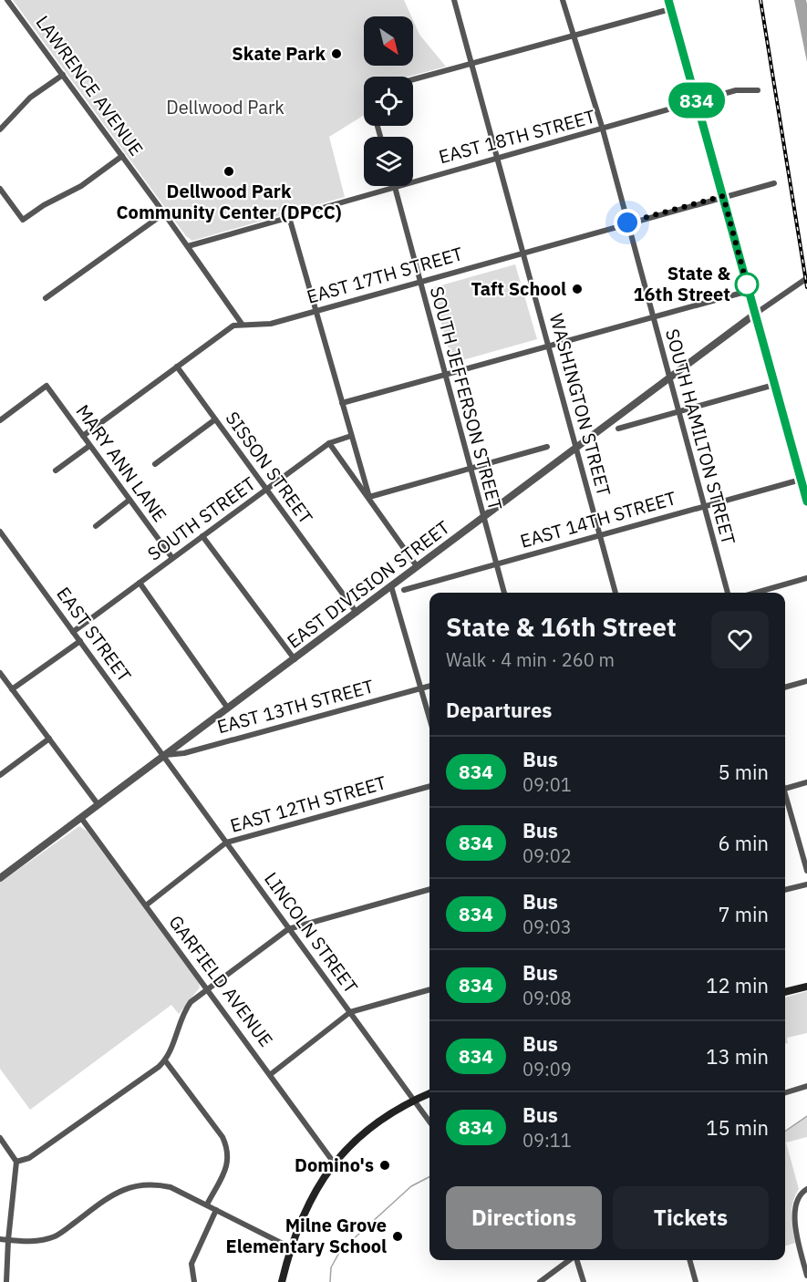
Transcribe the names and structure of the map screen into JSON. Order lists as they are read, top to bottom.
{
  "streets": {
    "street": [
      "LAWRENCE AVENUE",
      "EAST 18TH STREET",
      "EAST 17TH STREET",
      "SOUTH JEFFERSON STREET",
      "WASHINGTON STREET",
      "SOUTH HAMILTON STREET",
      "MARY ANN LANE",
      "SISSON STREET",
      "SOUTH STREET",
      "EAST 14TH STREET",
      "EAST DIVISION STREET",
      "EAST STREET",
      "EAST 13TH STREET",
      "EAST 12TH STREET",
      "LINCOLN STREET",
      "GARFIELD AVENUE"
    ]
  },
  "crossings": [
    ["LAWRENCE AVENUE", "EAST 18TH STREET"],
    ["LAWRENCE AVENUE", "EAST 17TH STREET"],
    ["EAST 18TH STREET", "SOUTH JEFFERSON STREET"],
    ["EAST 18TH STREET", "WASHINGTON STREET"],
    ["EAST 18TH STREET", "SOUTH HAMILTON STREET"],
    ["EAST 17TH STREET", "SOUTH JEFFERSON STREET"],
    ["EAST 17TH STREET", "WASHINGTON STREET"],
    ["EAST 17TH STREET", "SOUTH HAMILTON STREET"],
    ["EAST 17TH STREET", "MARY ANN LANE"],
    ["EAST 17TH STREET", "SISSON STREET"],
    ["SOUTH JEFFERSON STREET", "EAST 14TH STREET"],
    ["SOUTH JEFFERSON STREET", "EAST DIVISION STREET"],
    ["WASHINGTON STREET", "EAST 14TH STREET"],
    ["WASHINGTON STREET", "EAST DIVISION STREET"],
    ["SOUTH HAMILTON STREET", "EAST 14TH STREET"],
    ["SOUTH HAMILTON STREET", "EAST DIVISION STREET"],
    ["MARY ANN LANE", "SOUTH STREET"],
    ["SISSON STREET", "SOUTH STREET"],
    ["SISSON STREET", "EAST DIVISION STREET"],
    ["SOUTH STREET", "EAST STREET"],
    ["EAST DIVISION STREET", "EAST STREET"],
    ["EAST DIVISION STREET", "EAST 13TH STREET"],
    ["EAST DIVISION STREET", "LINCOLN STREET"],
    ["EAST DIVISION STREET", "GARFIELD AVENUE"],
    ["EAST STREET", "EAST 13TH STREET"],
    ["EAST STREET", "LINCOLN STREET"],
    ["EAST 13TH STREET", "LINCOLN STREET"],
    ["EAST 12TH STREET", "LINCOLN STREET"],
    ["EAST 12TH STREET", "GARFIELD AVENUE"]
  ],
  "parks": ["Dellwood Park"],
  "places": [
    "Skate Park",
    "Dellwood Park Community Center (DPCC)",
    "State & 16th Street",
    "Taft School",
    "Domino's",
    "Milne Grove Elementary School"
  ],
  "lines": ["bus line 834"],
  "north": "bottom right",
  "page": {
    "on_map": "834",
    "heading": [
      ["State & 16th Street", "Walk · 4 min · 260 m"],
      "Departures"
    ],
    "list": [
      {
        "mark": "834",
        "name": "Bus",
        "note": "09:01",
        "value": "5 min"
      },
      {
        "mark": "834",
        "name": "Bus",
        "note": "09:02",
        "value": "6 min"
      },
      {
        "mark": "834",
        "name": "Bus",
        "note": "09:03",
        "value": "7 min"
      },
      {
        "mark": "834",
        "name": "Bus",
        "note": "09:08",
        "value": "12 min"
      },
      {
        "mark": "834",
        "name": "Bus",
        "note": "09:09",
        "value": "13 min"
      },
      {
        "mark": "834",
        "name": "Bus",
        "note": "09:11",
        "value": "15 min"
      }
    ],
    "buttons": ["Directions", "Tickets"]
  }
}
